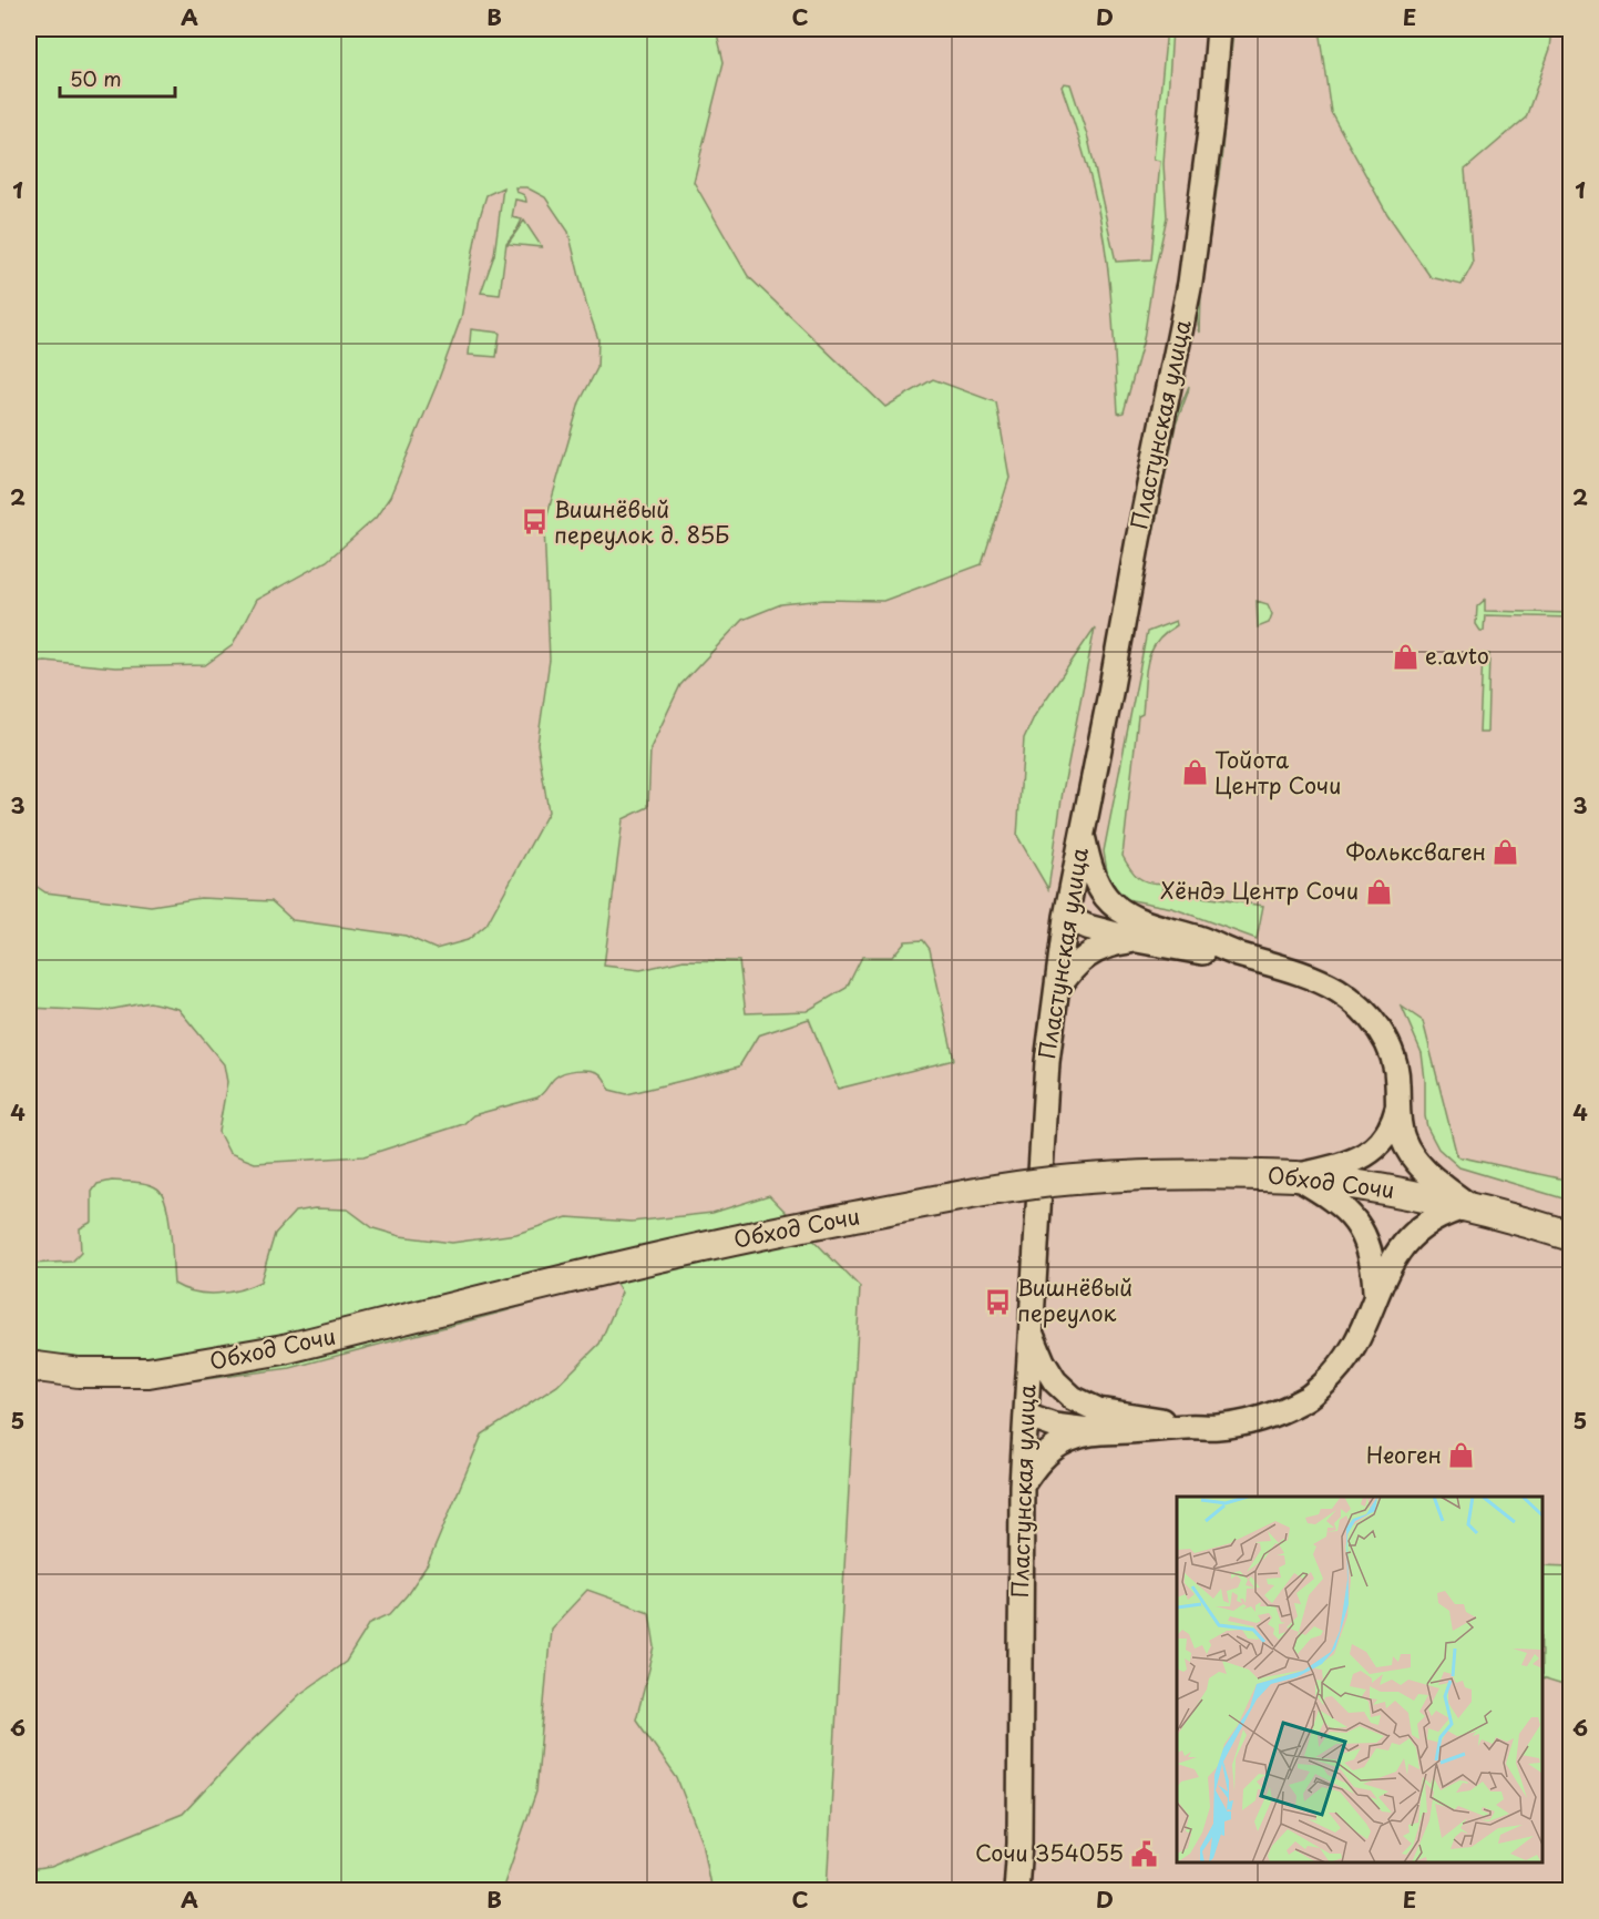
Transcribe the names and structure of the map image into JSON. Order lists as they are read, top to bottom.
{
  "streets": {
    "highway": ["Обход Сочи"],
    "main road": ["Пластунская улица"]
  },
  "places": {
    "bus stop": ["Вишнёвый переулок д. 85Б", "Вишнёвый переулок"],
    "shop": [
      "e.avto",
      "Тойота Центр Сочи",
      "Фольксваген",
      "Хёндэ Центр Сочи",
      "Неоген"
    ],
    "public building": ["Сочи 354055"]
  },
  "scale_bar": "50 m",
  "grid": {
    "columns": [
      "A",
      "B",
      "C",
      "D",
      "E"
    ],
    "rows": [
      "1",
      "2",
      "3",
      "4",
      "5",
      "6"
    ]
  }
}
